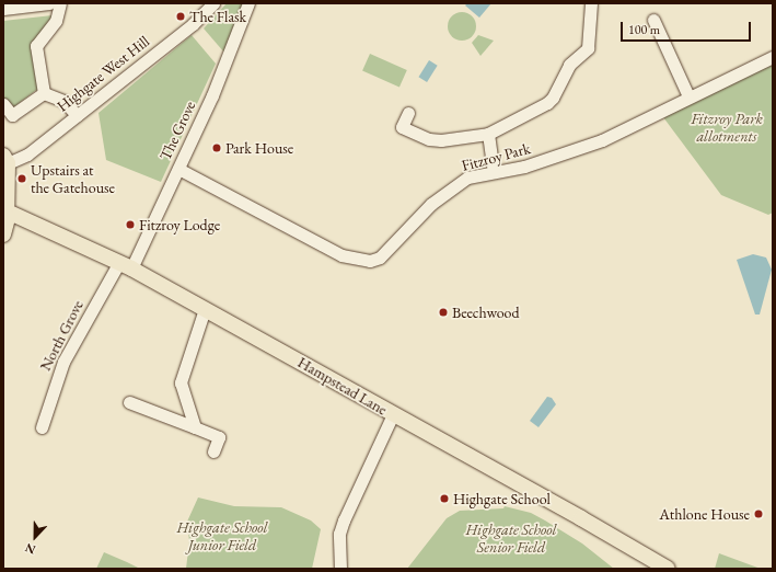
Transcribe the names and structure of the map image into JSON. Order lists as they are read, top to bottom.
{
  "streets": {
    "main road": ["Hampstead Lane"],
    "street": [
      "Highgate West Hill",
      "The Grove",
      "Fitzroy Park",
      "North Grove"
    ]
  },
  "crossings": [
    ["The Grove", "Fitzroy Park"],
    ["The Grove", "North Grove"],
    ["The Grove", "Hampstead Lane"],
    ["North Grove", "Hampstead Lane"]
  ],
  "parks": ["Fitzroy Park allotments", "Highgate School Junior Field", "Highgate School Senior Field"],
  "places": [
    "The Flask",
    "Park House",
    "Upstairs at the Gatehouse",
    "Fitzroy Lodge",
    "Beechwood",
    "Highgate School",
    "Athlone House"
  ],
  "scale_bar": "100 m",
  "north": "bottom"
}
